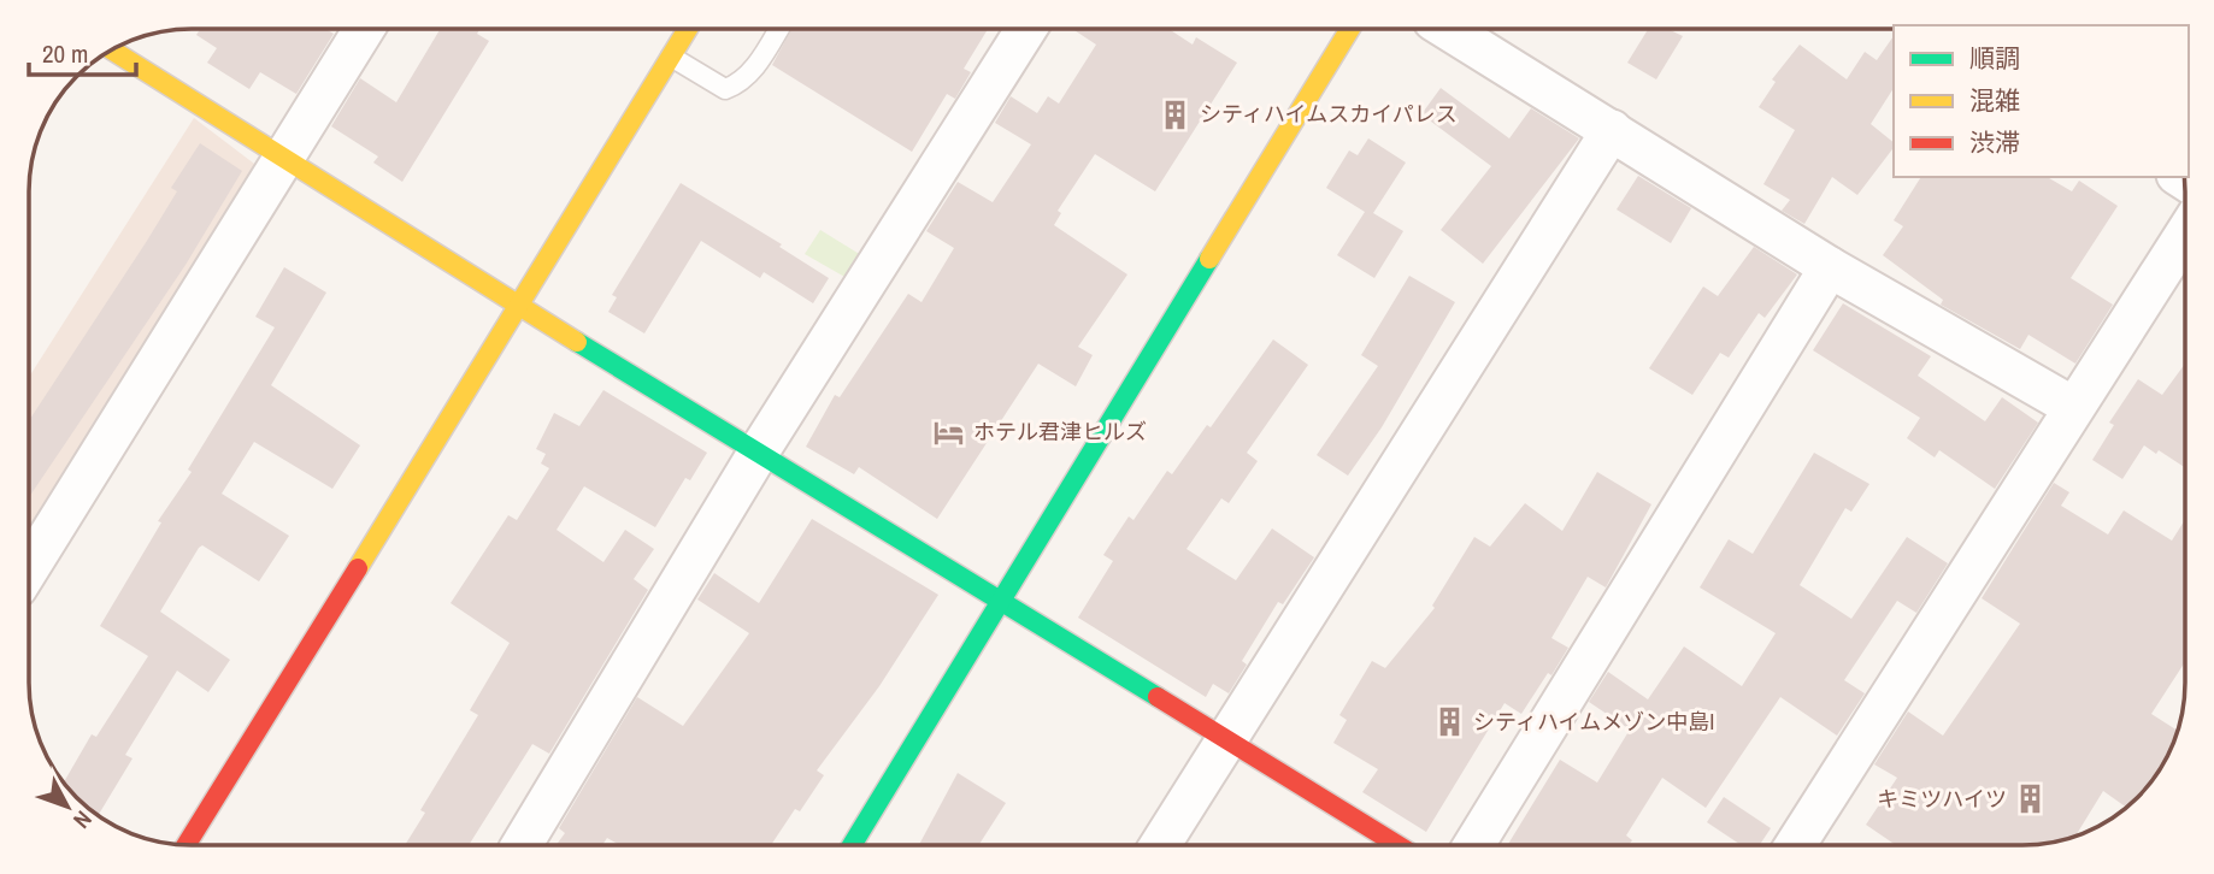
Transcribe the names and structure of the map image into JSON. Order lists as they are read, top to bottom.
{
  "places": {
    "building": ["シティハイムスカイパレス", "シティハイムメゾン中島I", "キミツハイツ"],
    "hotel": ["ホテル君津ヒルズ"]
  },
  "legend": ["順調", "混雑", "渋滞"],
  "scale_bar": "20 m",
  "north": "bottom right"
}
